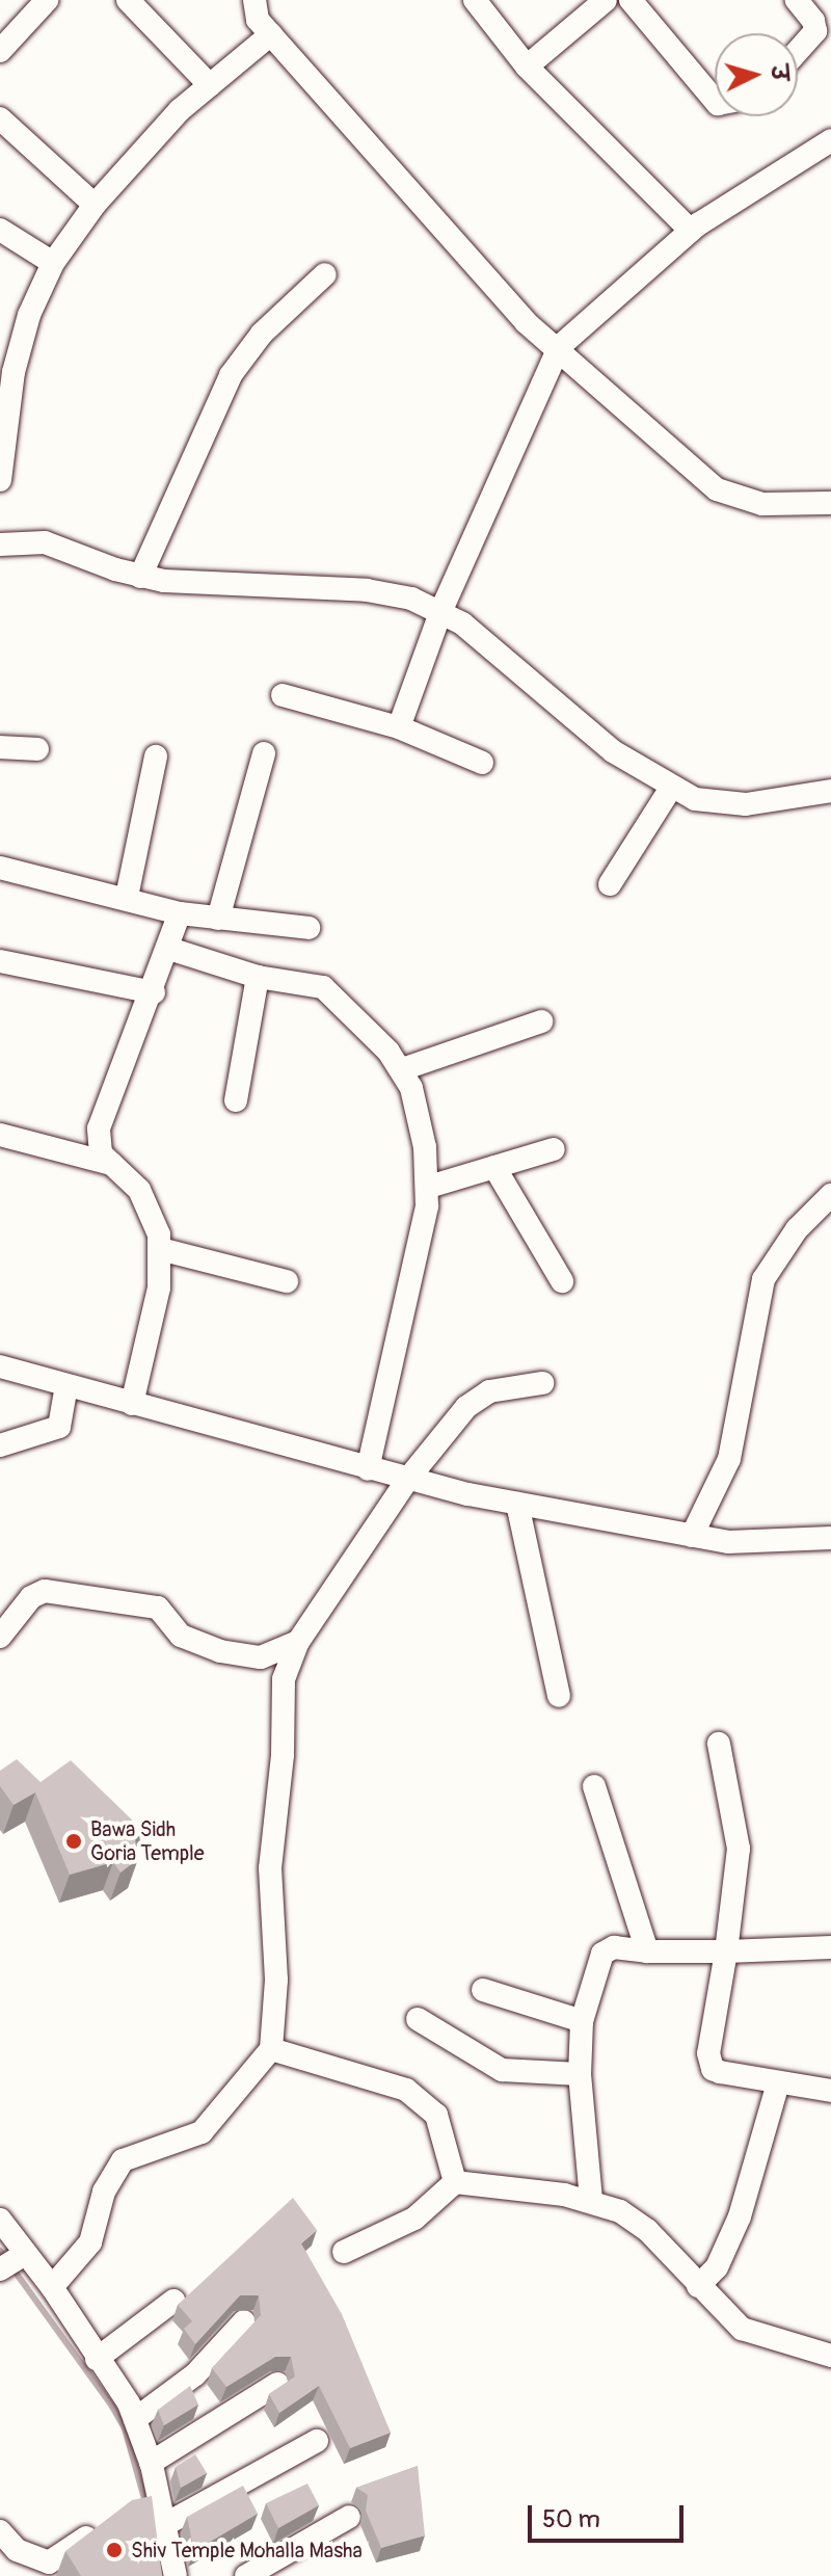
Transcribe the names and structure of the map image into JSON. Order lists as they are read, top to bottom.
{
  "places": ["Bawa Sidh Goria Temple", "Shiv Temple Mohalla Masha"],
  "scale_bar": "50 m",
  "north": "right"
}
